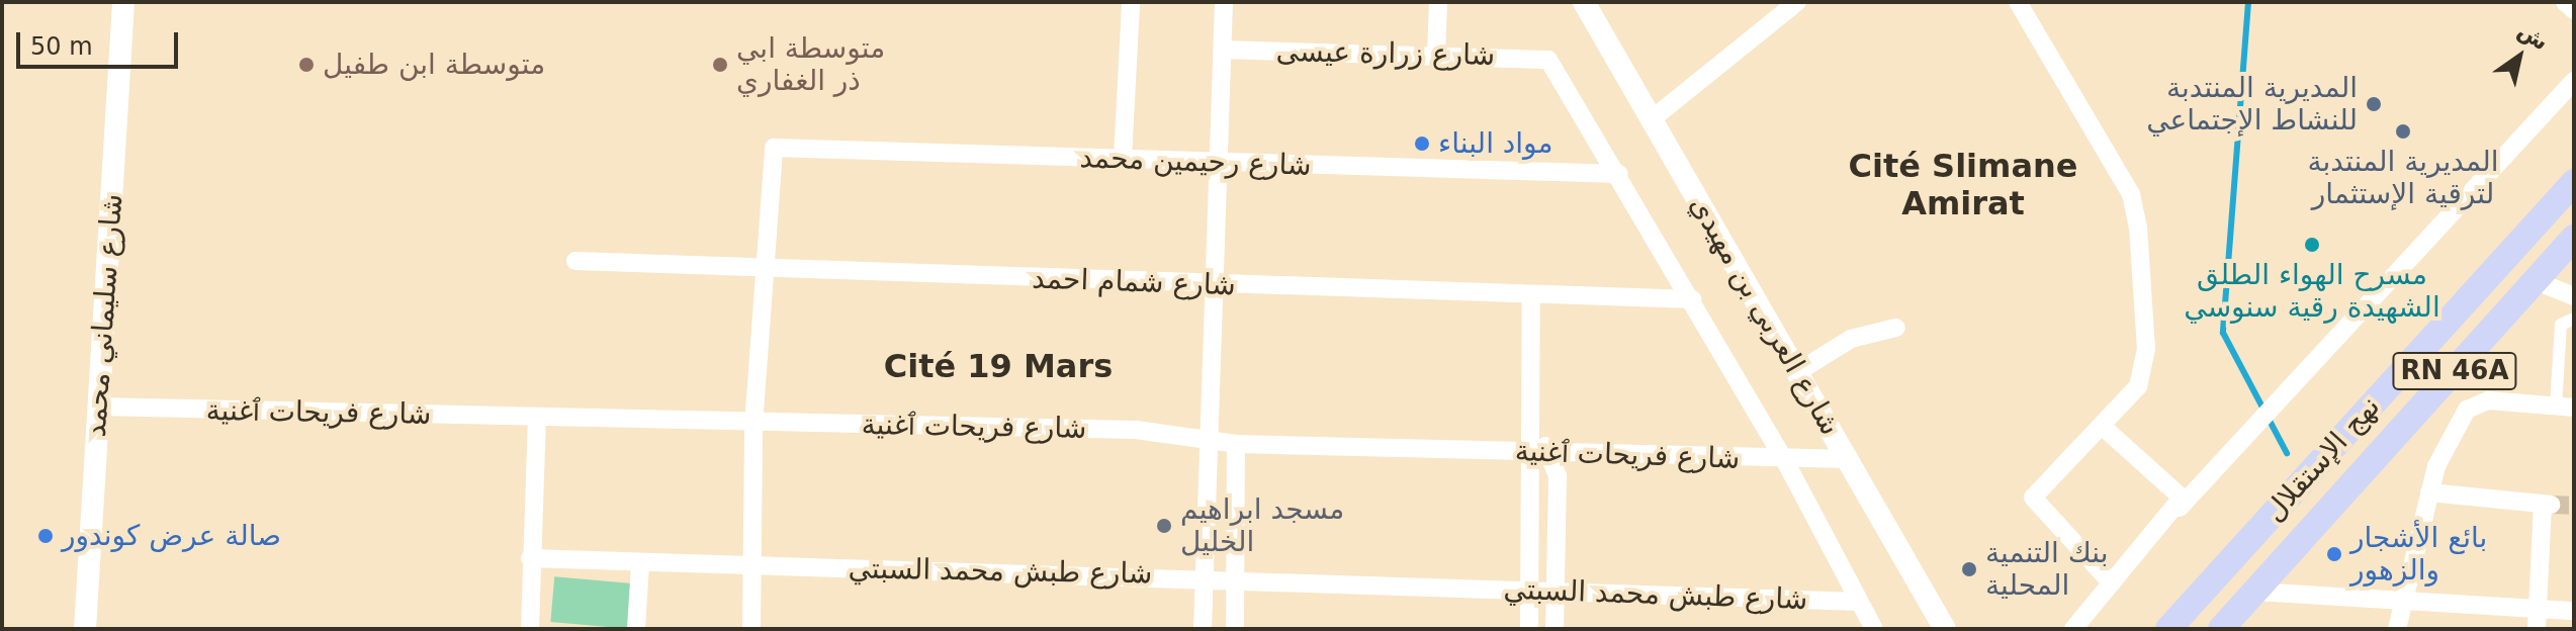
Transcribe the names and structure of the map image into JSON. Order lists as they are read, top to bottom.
{
  "streets": {
    "main road": ["RN 46A", "نهج الإستقلال"],
    "street": [
      "شارع زرارة عيسى",
      "شارع رحيمين محمد",
      "شارع شمام احمد",
      "شارع سليماني محمد",
      "شارع العربي بن مهيدي",
      "شارع فريحات ٱغنية",
      "شارع طبش محمد السبتي"
    ]
  },
  "crossings": [
    ["شارع زرارة عيسى", "شارع رحيمين محمد"],
    ["شارع رحيمين محمد", "شارع شمام احمد"],
    ["شارع سليماني محمد", "شارع فريحات ٱغنية"],
    ["شارع العربي بن مهيدي", "شارع فريحات ٱغنية"]
  ],
  "districts": ["Cité Slimane Amirat", "Cité 19 Mars"],
  "places": [
    "متوسطة ابن طفيل",
    "متوسطة ابي ذر الغفاري",
    "المديرية المنتدبة للنشاط الإجتماعي",
    "المديرية المنتدبة لترقية الإستثمار",
    "مواد البناء",
    "مسرح الهواء الطلق الشهيدة رقية سنوسي",
    "مسجد ابراهيم الخليل",
    "صالة عرض كوندور",
    "بائع الأشجار والزهور",
    "بنك التنمية المحلية"
  ],
  "scale_bar": "50 m",
  "north": "top right"
}
